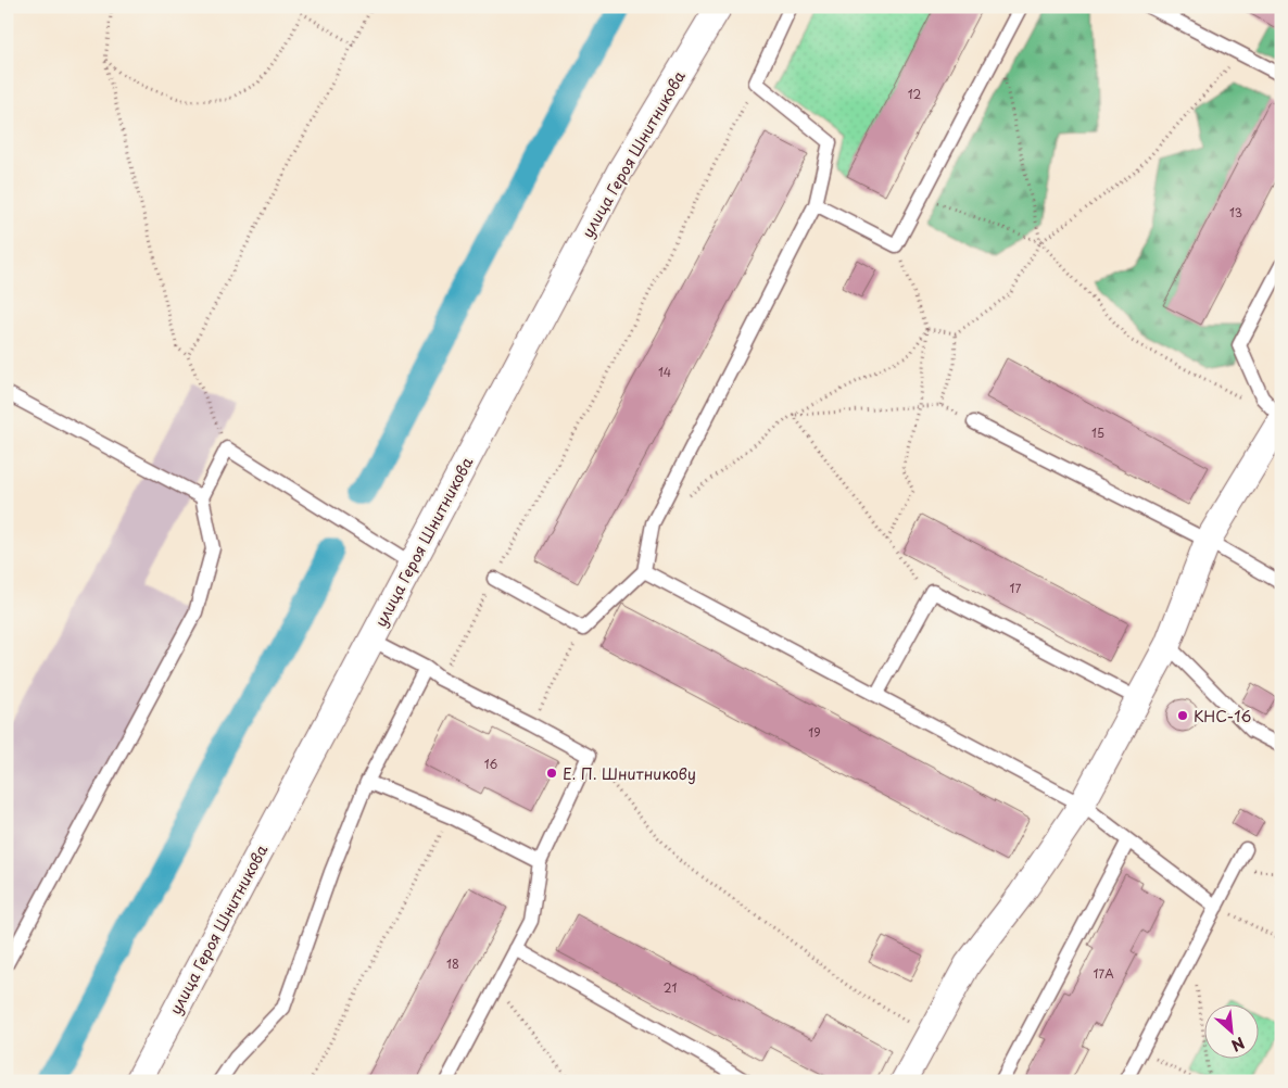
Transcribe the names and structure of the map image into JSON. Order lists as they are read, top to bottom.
{
  "streets": {
    "street": ["улица Героя Шнитникова"]
  },
  "places": ["КНС-16", "Е. П. Шнитникову"],
  "house_numbers": [
    "12",
    "13",
    "14",
    "15",
    "17",
    "19",
    "16",
    "18",
    "17А",
    "21"
  ],
  "north": "bottom right"
}
